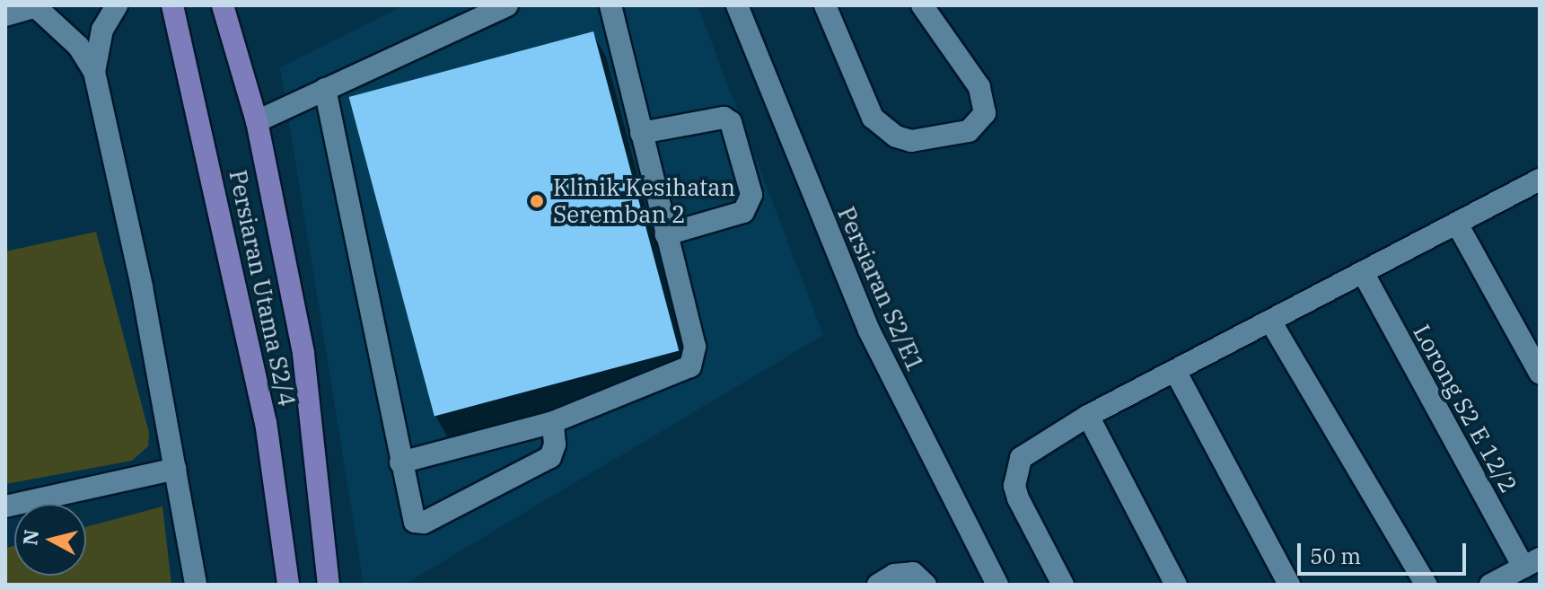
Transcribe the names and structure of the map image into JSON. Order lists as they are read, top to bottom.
{
  "streets": {
    "main road": ["Persiaran Utama S2/4"],
    "street": ["Persiaran S2/E1", "Lorong S2 E 12/2"]
  },
  "places": ["Klinik Kesihatan Seremban 2"],
  "scale_bar": "50 m",
  "north": "left"
}
